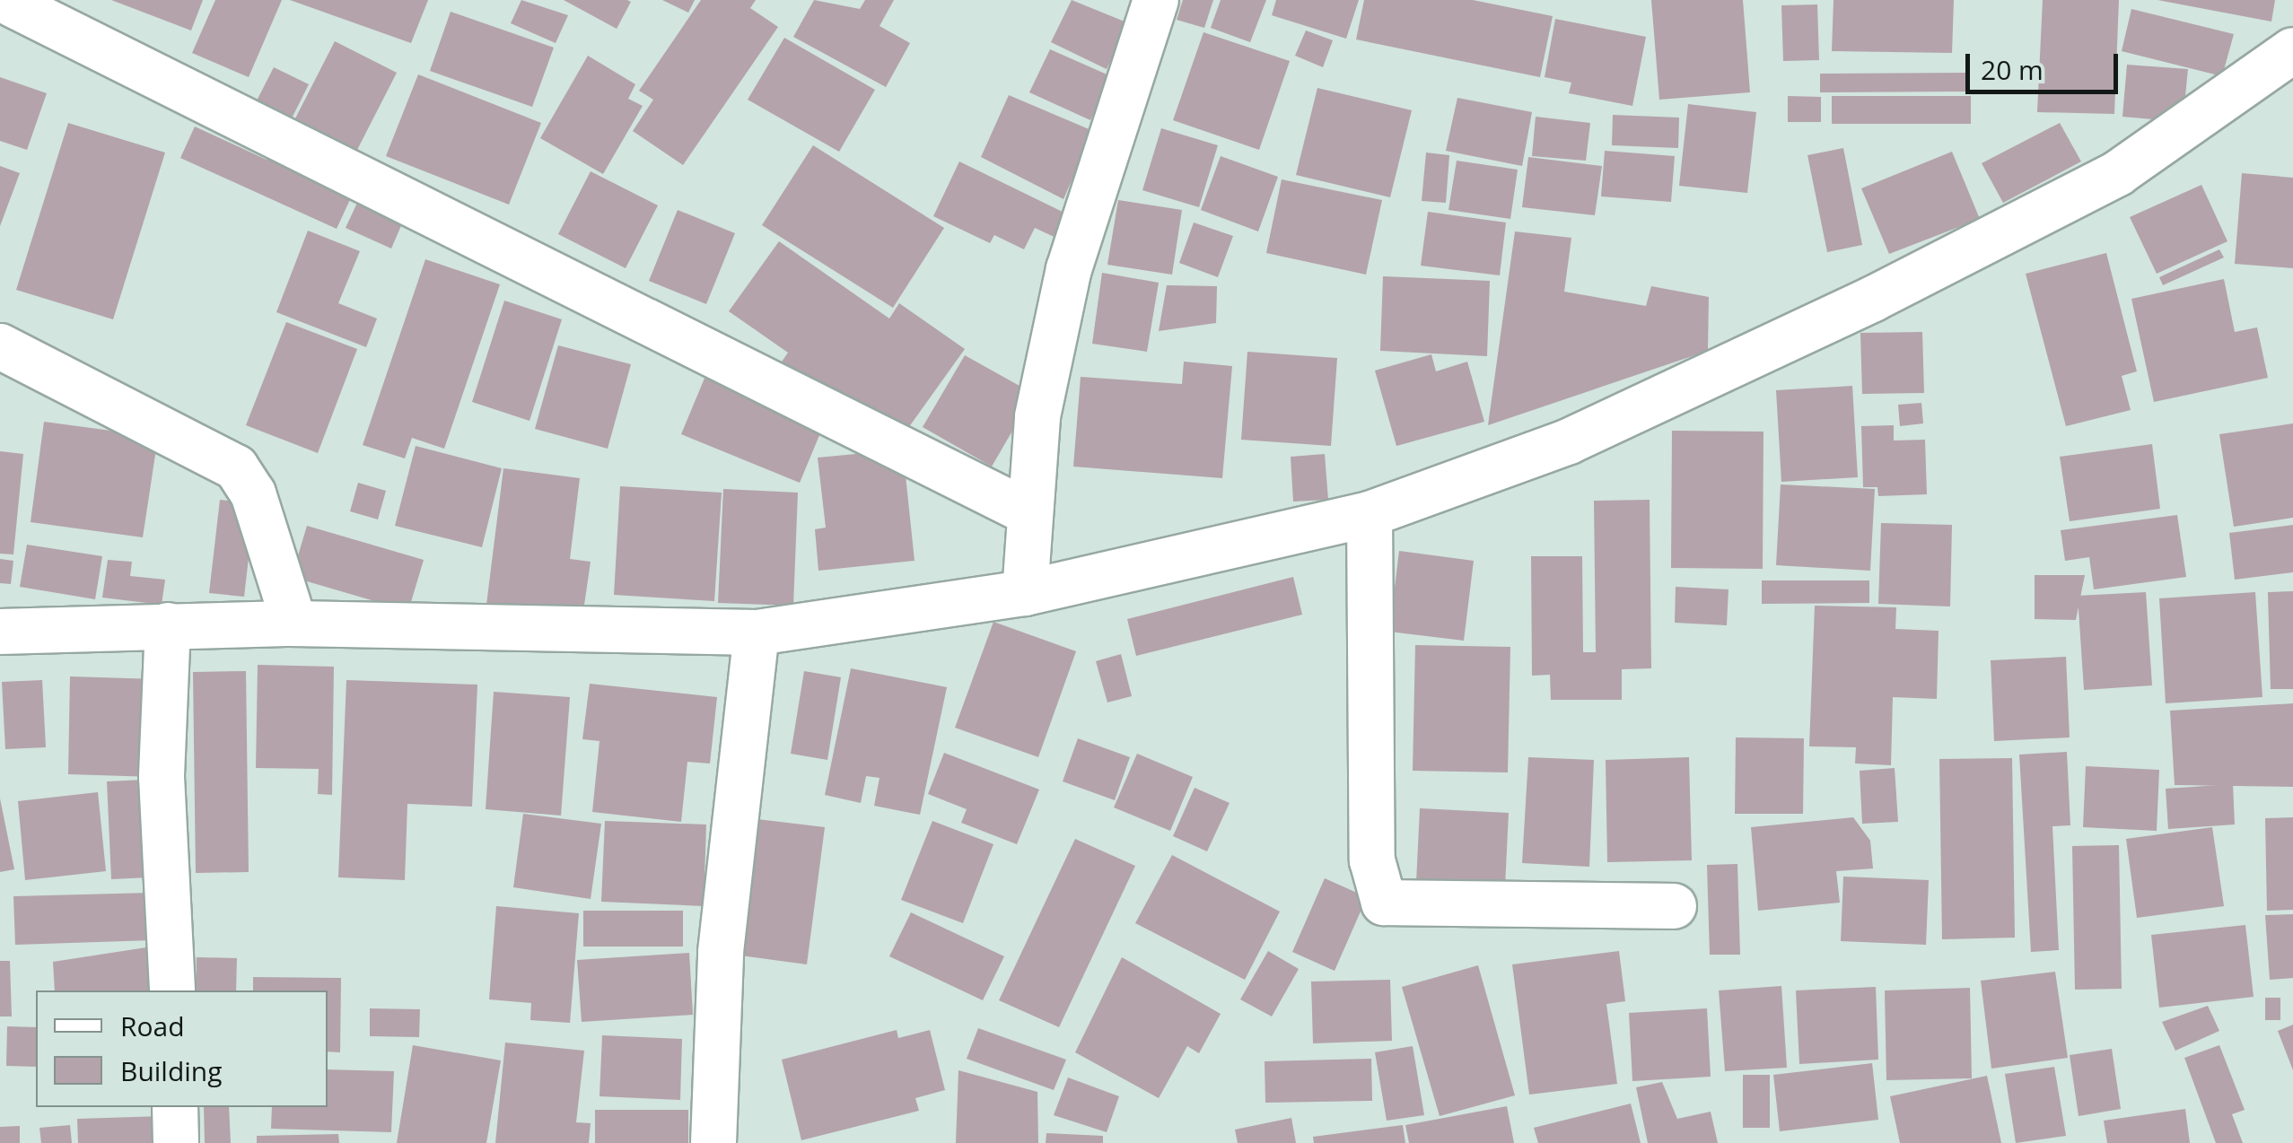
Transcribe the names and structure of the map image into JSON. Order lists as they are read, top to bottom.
{
  "legend": ["Road", "Building"],
  "scale_bar": "20 m"
}
